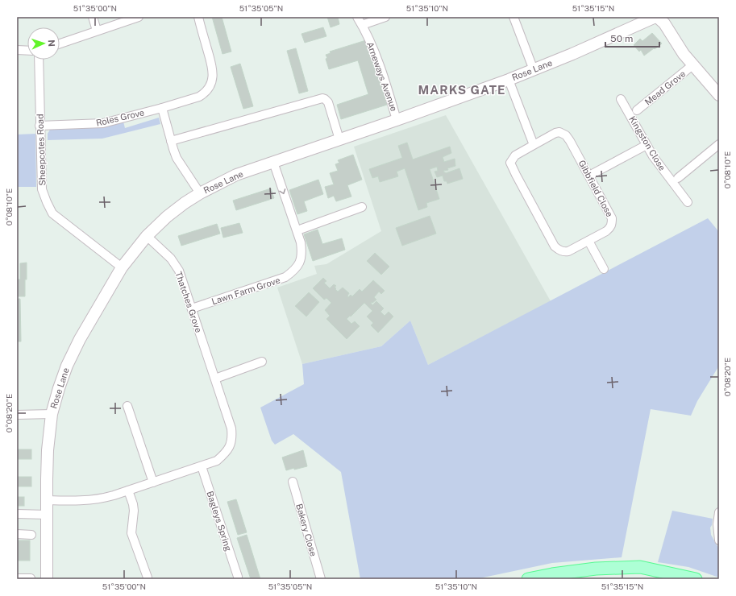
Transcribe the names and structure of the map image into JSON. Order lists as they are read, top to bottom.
{
  "streets": {
    "street": [
      "Rose Lane",
      "Arneways Avenue",
      "Mead Grove",
      "Roles Grove",
      "Kingston Close",
      "Sheepcotes Road",
      "Gibbfield Close",
      "Lawn Farm Grove",
      "Thatches Grove",
      "Bagleys Spring",
      "Bakery Close"
    ]
  },
  "crossings": [
    ["Rose Lane", "Arneways Avenue"],
    ["Rose Lane", "Sheepcotes Road"],
    ["Rose Lane", "Lawn Farm Grove"],
    ["Rose Lane", "Thatches Grove"],
    ["Roles Grove", "Sheepcotes Road"],
    ["Lawn Farm Grove", "Thatches Grove"],
    ["Thatches Grove", "Bagleys Spring"]
  ],
  "districts": ["MARKS GATE"],
  "scale_bar": "50 m",
  "north": "right",
  "coordinates": [
    "51°35'00\"N",
    "51°35'05\"N",
    "51°35'10\"N",
    "51°35'15\"N",
    "0°08'10\"E",
    "0°08'20\"E"
  ]
}
